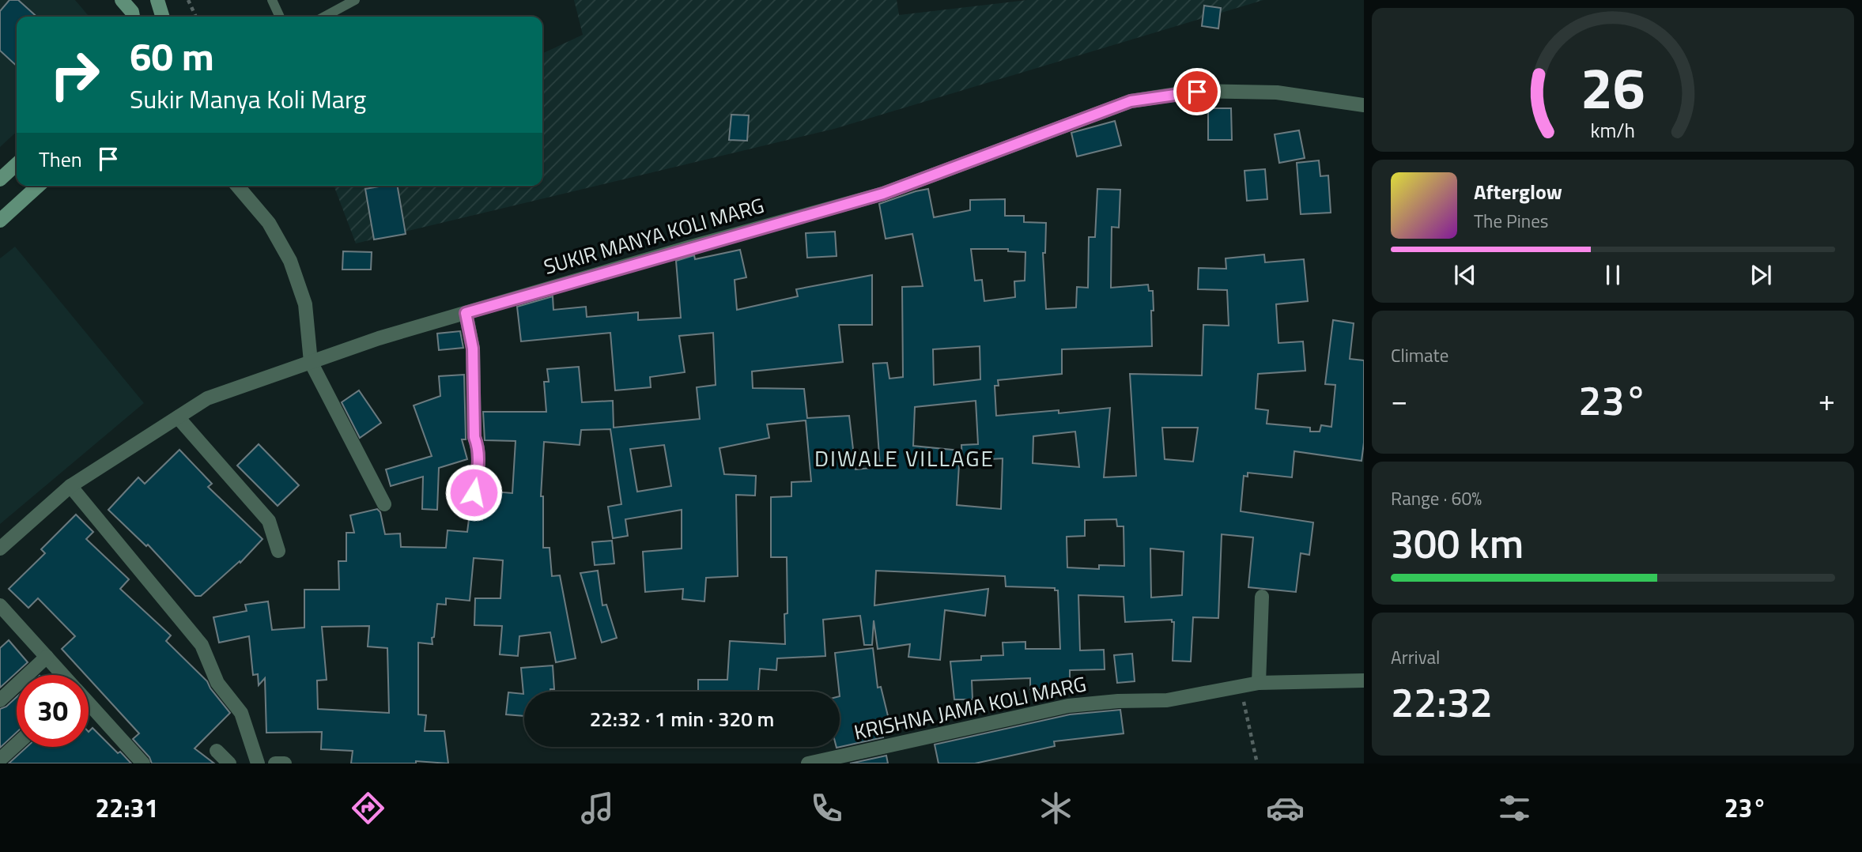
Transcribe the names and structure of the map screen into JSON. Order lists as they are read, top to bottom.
{
  "streets": {
    "street": ["SUKIR MANYA KOLI MARG", "KRISHNA JAMA KOLI MARG"]
  },
  "districts": ["DIWALE VILLAGE"],
  "page": {
    "turn": ["60 m", "Sukir Manya Koli Marg"],
    "then": "Then",
    "song": ["Afterglow", "The Pines"],
    "tile": [
      "Climate",
      ["Range · 60%", "300 km"],
      ["Arrival", "22:32"]
    ],
    "heat": ["−", "23°", "+"],
    "limit": "30",
    "trip": "22:32 · 1 min · 320 m",
    "tabs": ["22:31", "23°"],
    "gauge": ["26", "km/h"]
  }
}
